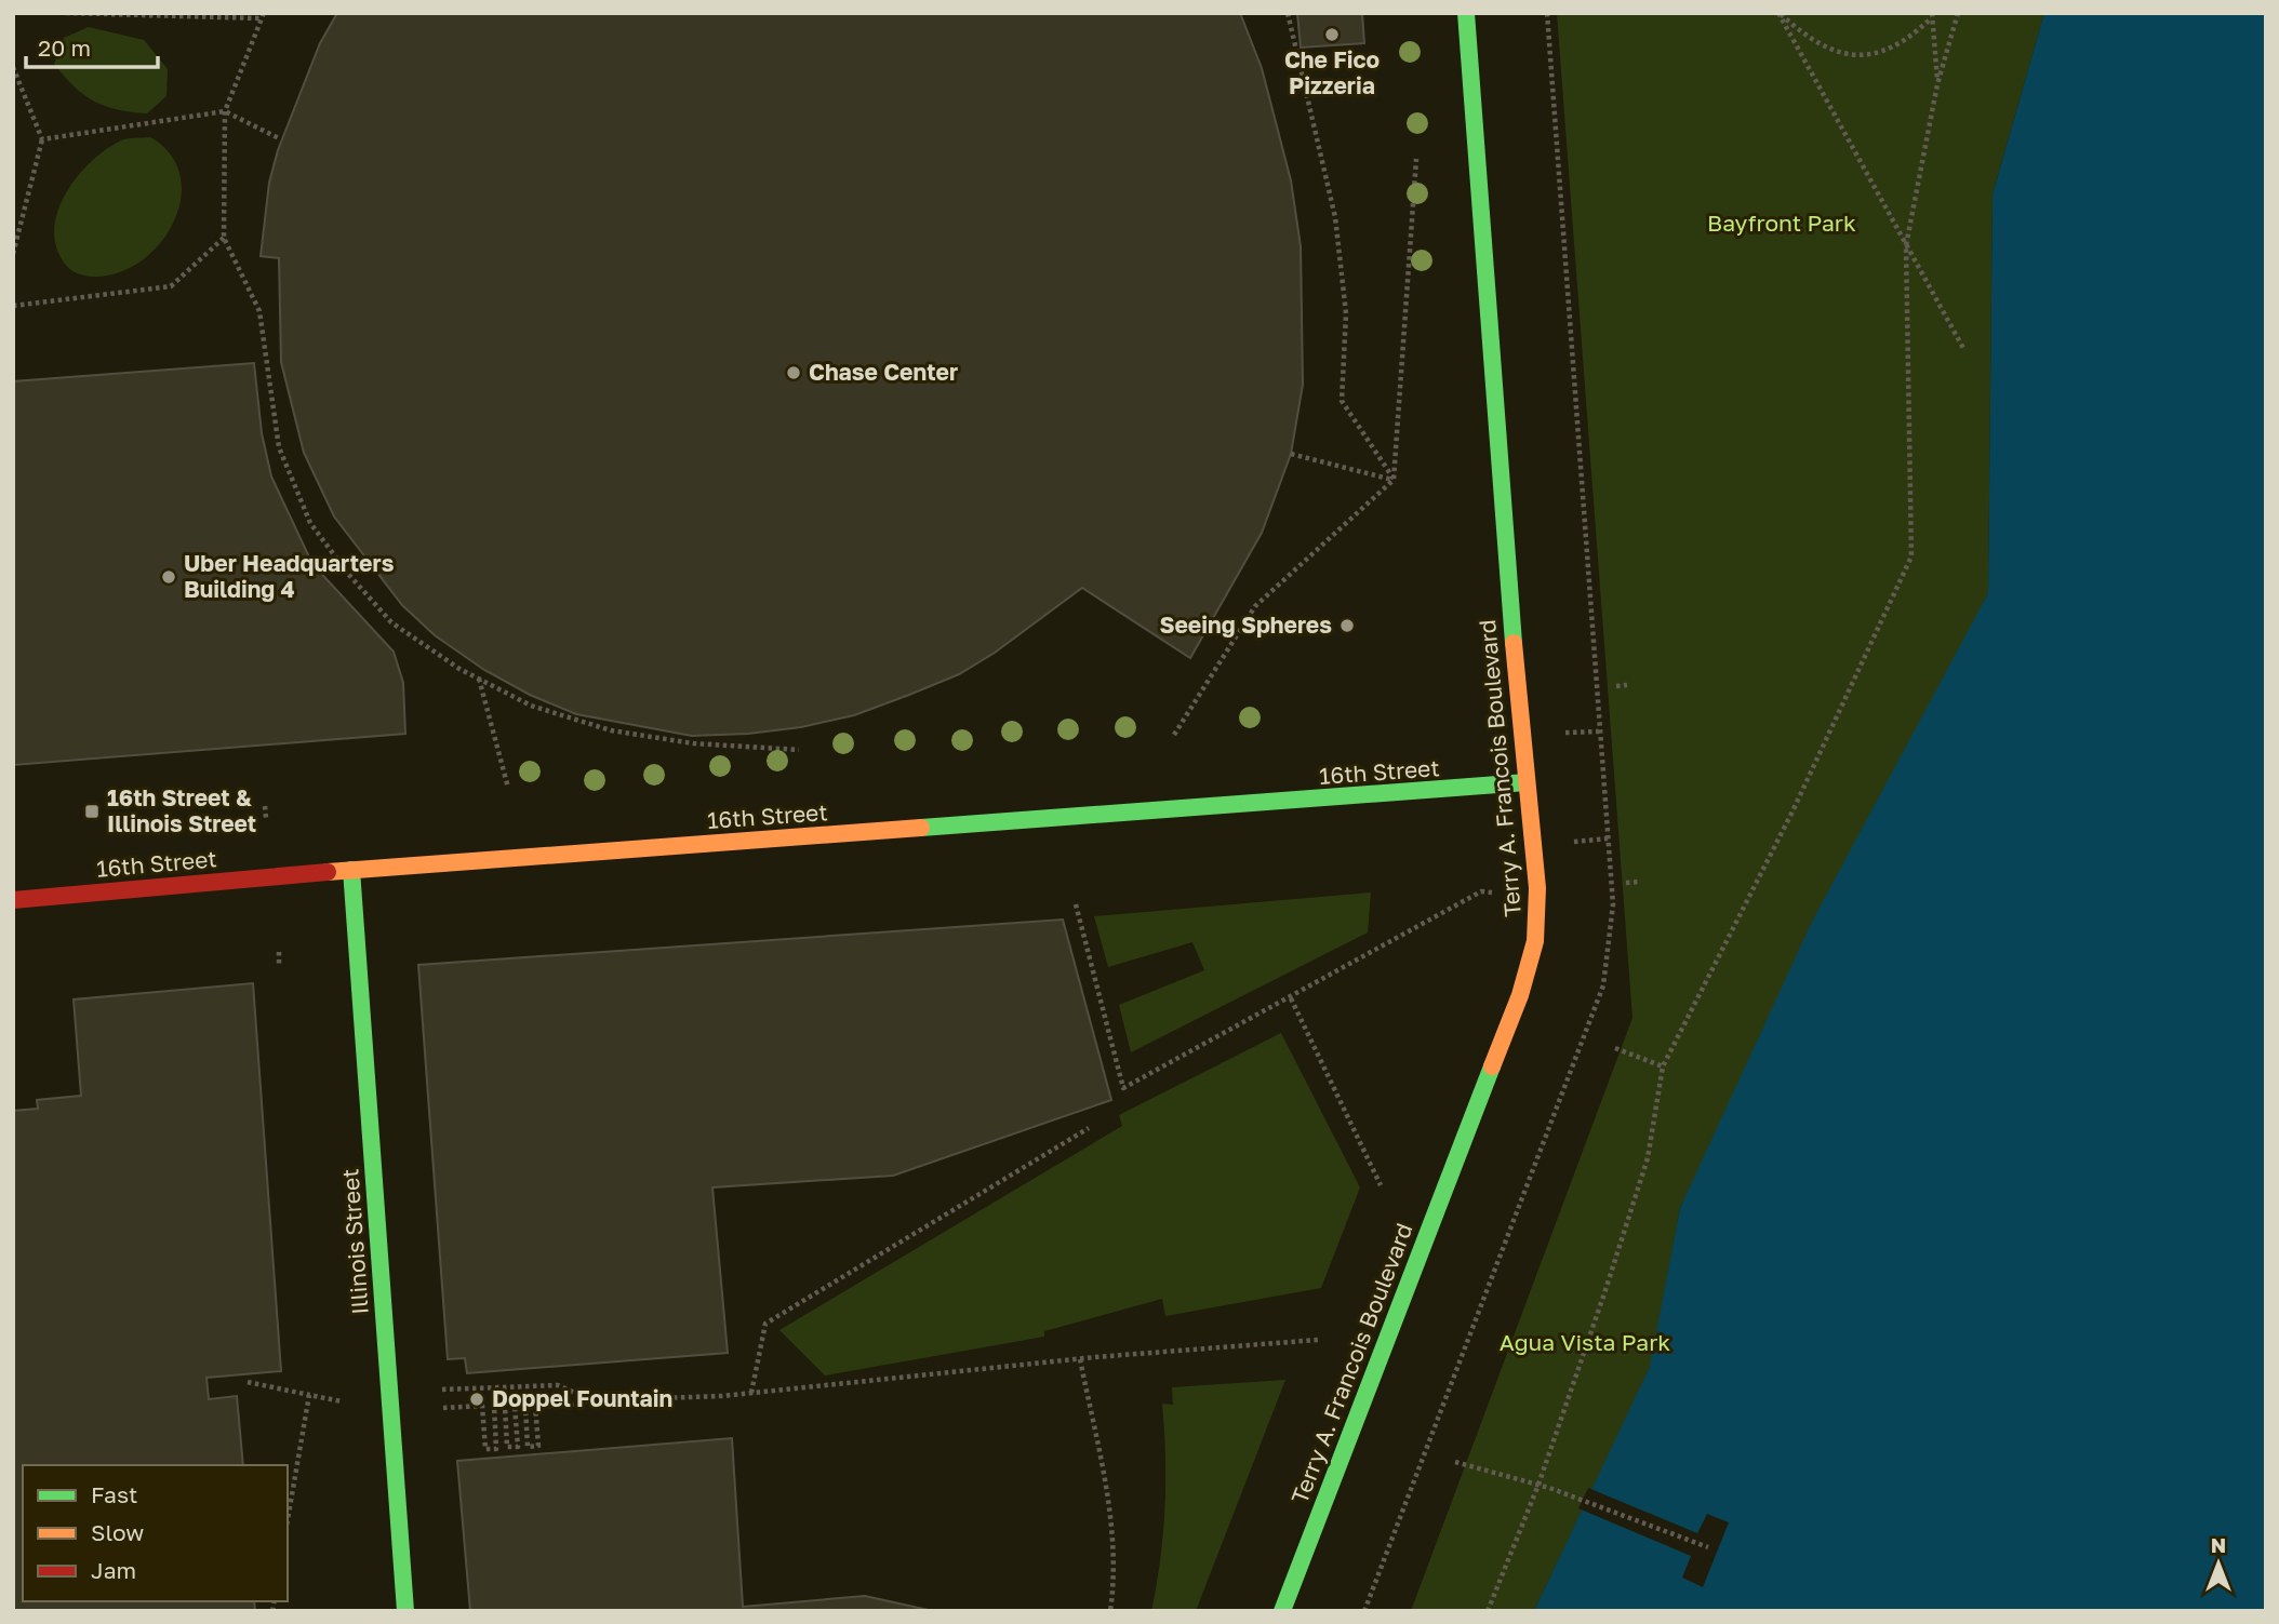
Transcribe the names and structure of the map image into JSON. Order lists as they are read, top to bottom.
{
  "streets": {
    "street": ["Terry A. Francois Boulevard", "16th Street", "Illinois Street"]
  },
  "crossings": [
    ["Terry A. Francois Boulevard", "16th Street"],
    ["16th Street", "Illinois Street"]
  ],
  "parks": ["Bayfront Park", "Agua Vista Park"],
  "places": {
    "other": [
      "Che Fico Pizzeria",
      "Chase Center",
      "Uber Headquarters Building 4",
      "Seeing Spheres",
      "Doppel Fountain"
    ],
    "transit": ["16th Street & Illinois Street"]
  },
  "legend": ["Fast", "Slow", "Jam"],
  "scale_bar": "20 m",
  "north": "top"
}
